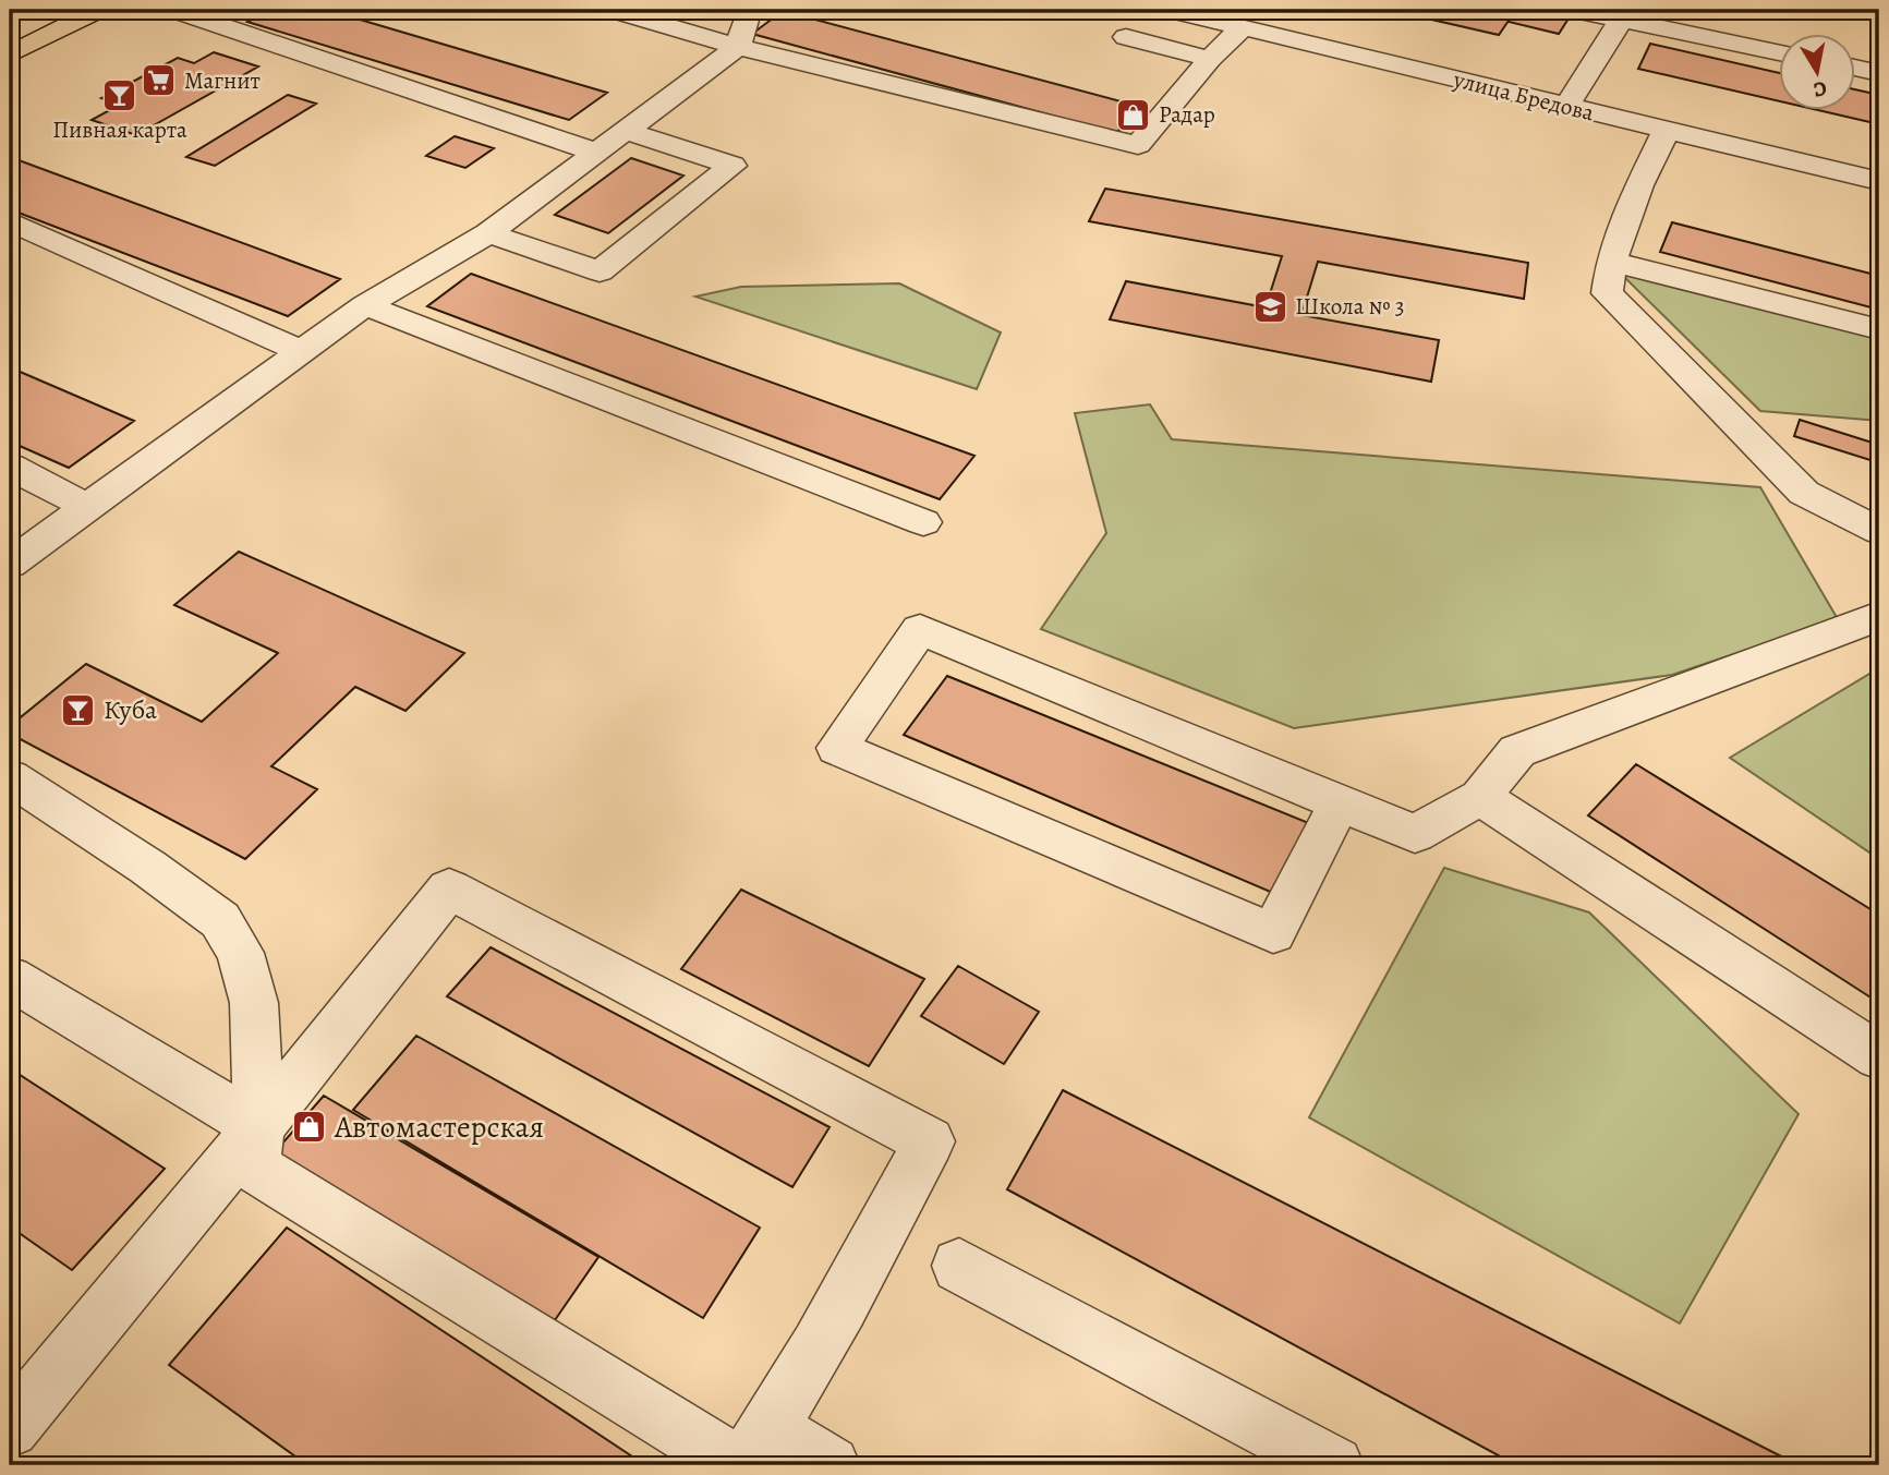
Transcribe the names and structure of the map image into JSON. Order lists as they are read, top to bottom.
{
  "streets": {
    "street": ["улица Бредова"]
  },
  "places": {
    "supermarket": ["Магнит"],
    "bar": ["Пивная карта", "Куба"],
    "shop": ["Радар", "Автомастерская"],
    "school or university": ["Школа № 3"]
  },
  "north": "bottom"
}
